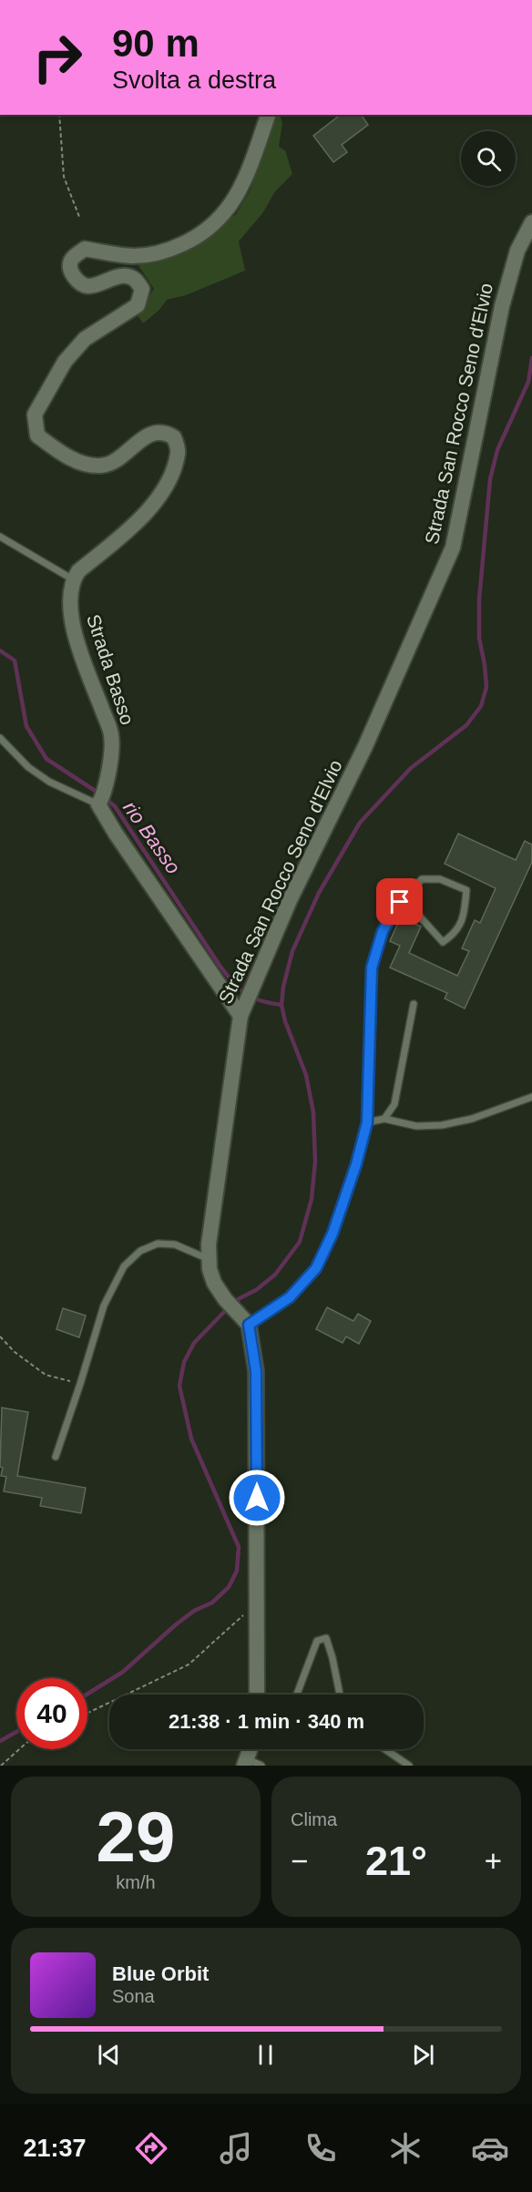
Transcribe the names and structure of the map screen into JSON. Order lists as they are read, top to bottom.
{
  "streets": {
    "street": ["Strada San Rocco Seno d'Elvio", "Strada Basso"]
  },
  "water": ["rio Basso"],
  "page": {
    "turn": ["90 m", "Svolta a destra"],
    "limit": "40",
    "trip": "21:38 · 1 min · 340 m",
    "tile": [
      ["29", "km/h"],
      "Clima"
    ],
    "heat": ["−", "21°", "+"],
    "song": ["Blue Orbit", "Sona"],
    "tabs": "21:37"
  }
}
